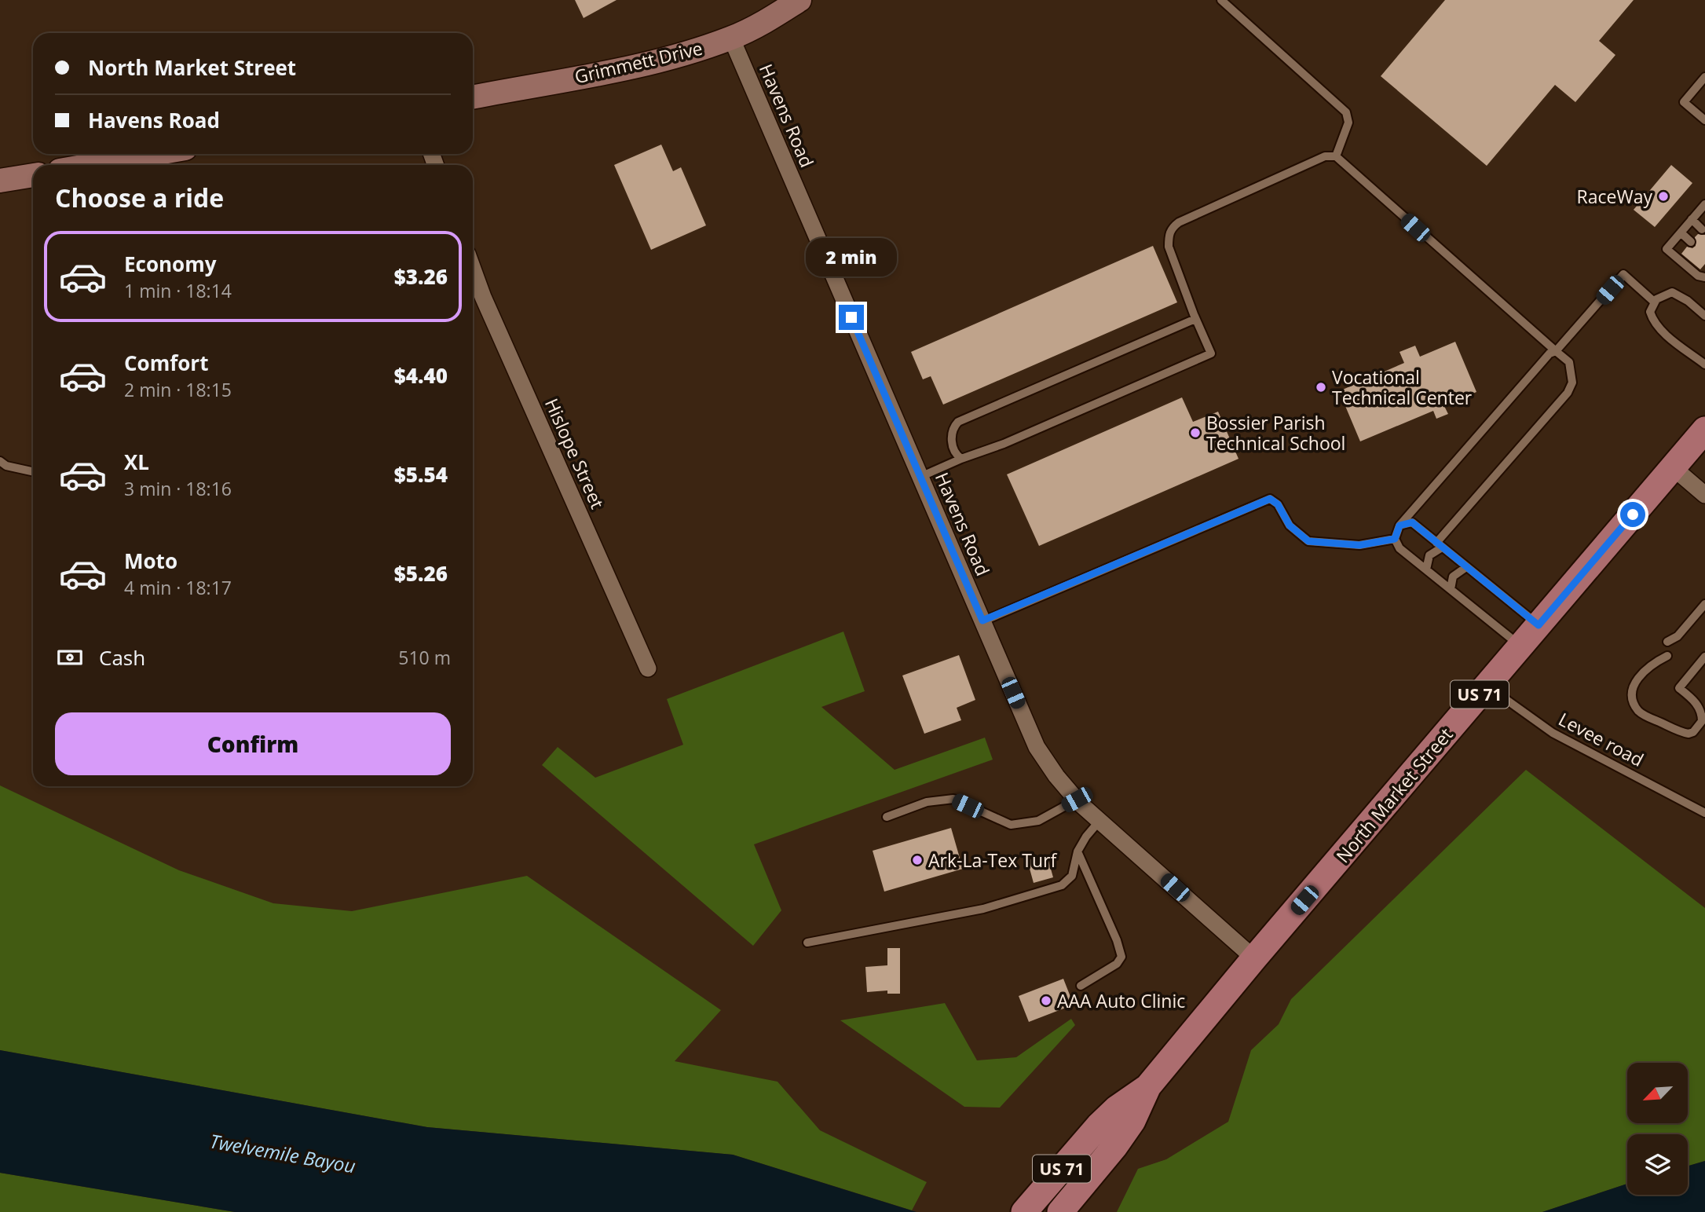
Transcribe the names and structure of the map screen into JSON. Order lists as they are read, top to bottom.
{
  "streets": {
    "main road": ["Grimmett Drive", "US 71", "North Market Street"],
    "street": ["Havens Road", "Hislope Street"],
    "lane": ["Levee road"]
  },
  "crossings": [
    ["Grimmett Drive", "Havens Road"],
    ["Havens Road", "North Market Street"],
    ["Levee road", "North Market Street"]
  ],
  "water": ["Twelvemile Bayou"],
  "places": [
    "RaceWay",
    "Vocational Technical Center",
    "Bossier Parish Technical School",
    "Ark-La-Tex Turf",
    "AAA Auto Clinic"
  ],
  "north": "bottom left",
  "page": {
    "banner": ["North Market Street", "Havens Road"],
    "heading": "Choose a ride",
    "list": [
      {
        "name": "Economy",
        "note": "1 min · 18:14",
        "value": "$3.26"
      },
      {
        "name": "Comfort",
        "note": "2 min · 18:15",
        "value": "$4.40"
      },
      {
        "name": "XL",
        "note": "3 min · 18:16",
        "value": "$5.54"
      },
      {
        "name": "Moto",
        "note": "4 min · 18:17",
        "value": "$5.26"
      }
    ],
    "bubble": "2 min",
    "pay": ["Cash", "510 m"],
    "buttons": "Confirm"
  }
}
